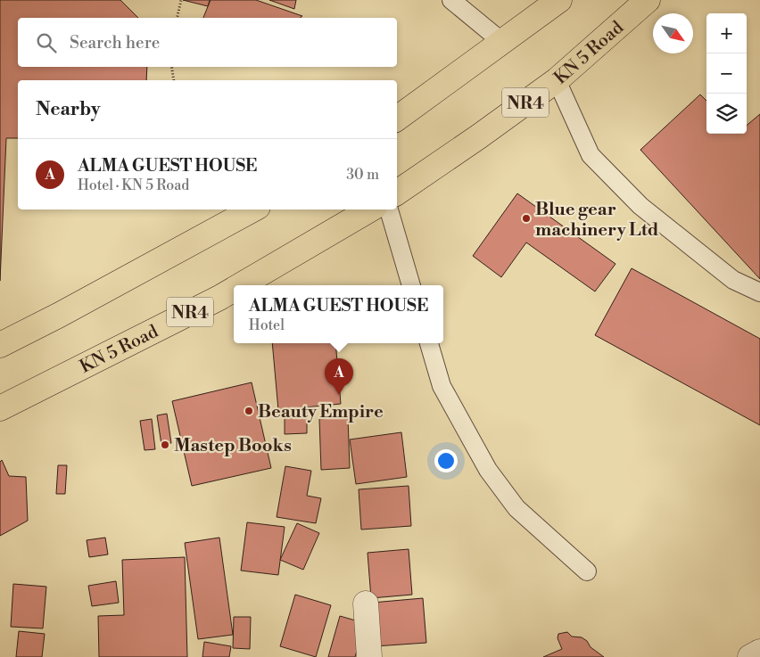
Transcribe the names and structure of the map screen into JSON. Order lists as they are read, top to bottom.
{
  "streets": {
    "highway": ["KN 5 Road", "NR4"]
  },
  "places": ["Blue gear machinery Ltd", "Beauty Empire", "Mastep Books"],
  "north": "bottom right",
  "page": {
    "map_buttons": ["+", "−"],
    "search": "Search here",
    "heading": "Nearby",
    "list": [
      {
        "mark": "A",
        "name": "ALMA GUEST HOUSE",
        "note": "Hotel · KN 5 Road",
        "value": "30 m"
      }
    ],
    "popup": ["ALMA GUEST HOUSE", "Hotel"],
    "pins": "A"
  }
}
